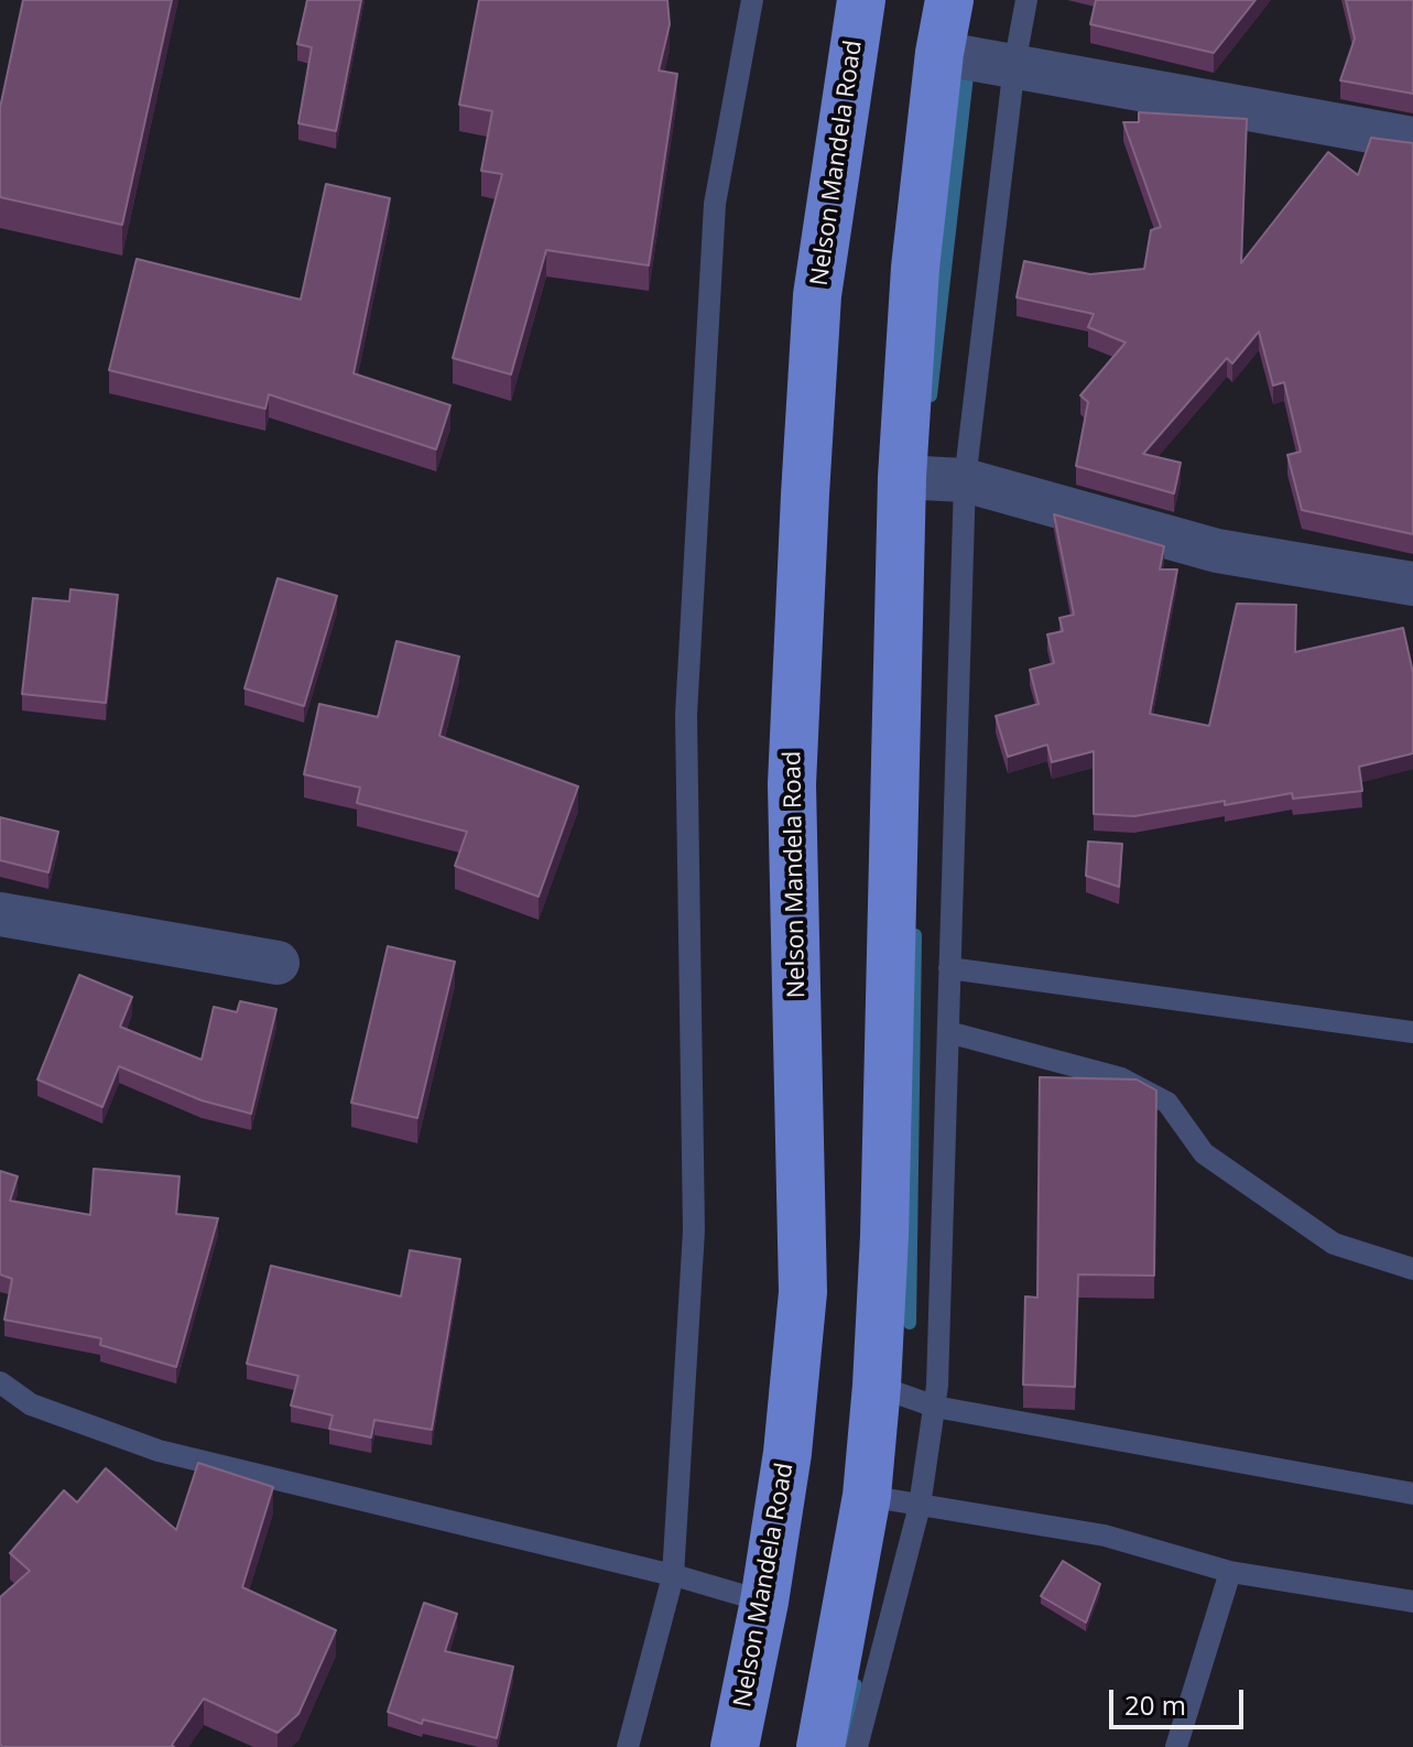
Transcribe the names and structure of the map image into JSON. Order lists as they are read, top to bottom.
{
  "streets": {
    "main road": ["Nelson Mandela Road"]
  },
  "scale_bar": "20 m"
}
